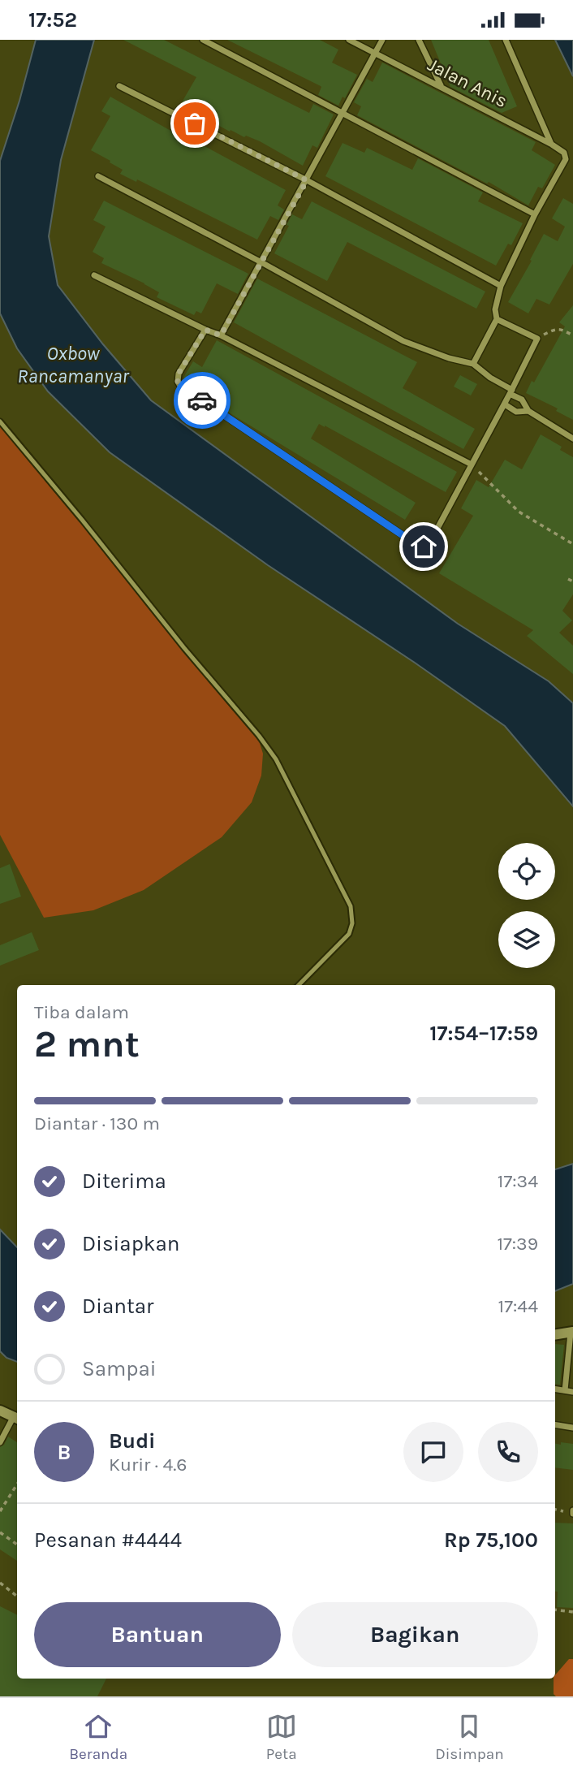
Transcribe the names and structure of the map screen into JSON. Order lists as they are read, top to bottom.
{
  "streets": {
    "street": ["Jalan Anis"]
  },
  "water": ["Oxbow Rancamanyar"],
  "page": {
    "status": "17:52",
    "heading": ["2 mnt", "Tiba dalam", "17:54–17:59"],
    "panel": [
      "Budi",
      "Kurir · 4.6",
      "Pesanan #4444",
      "Rp 75,100"
    ],
    "bar": "Diantar · 130 m",
    "list": [
      ["Diterima", "17:34"],
      ["Disiapkan", "17:39"],
      ["Diantar", "17:44"],
      "Sampai"
    ],
    "round": "B",
    "buttons": ["Bantuan", "Bagikan"],
    "tabs": ["Beranda", "Peta", "Disimpan"]
  }
}
